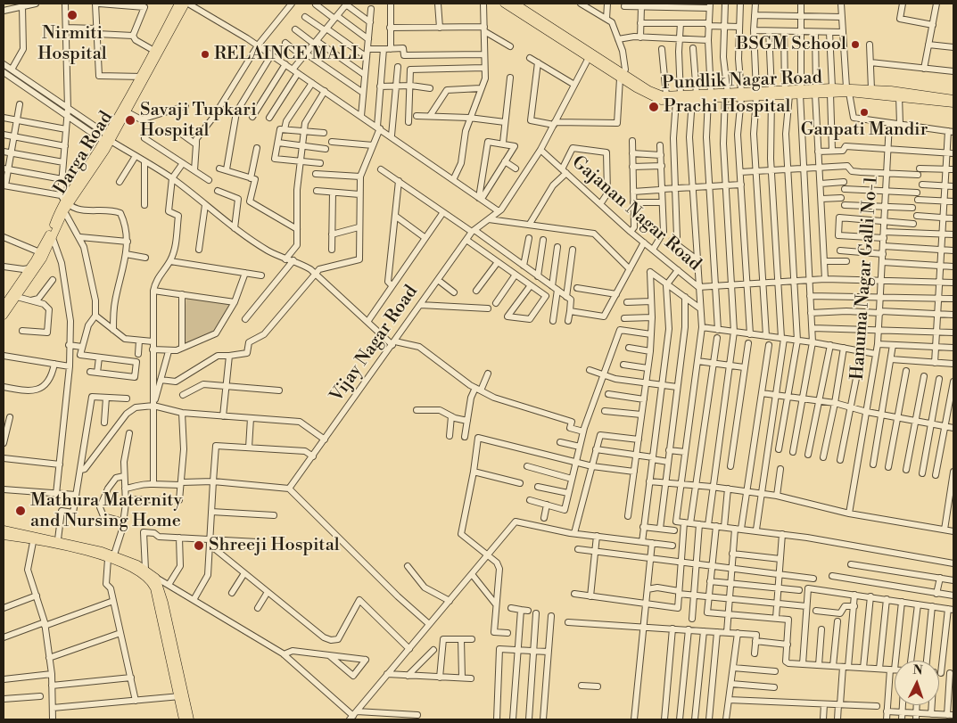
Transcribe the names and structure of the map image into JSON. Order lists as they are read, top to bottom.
{
  "streets": {
    "main road": ["Pundlik Nagar Road", "Darga Road"],
    "street": ["Gajanan Nagar Road", "Hanuma Nagar Galli No-1", "Vijay Nagar Road"]
  },
  "crossings": [
    ["Pundlik Nagar Road", "Vijay Nagar Road"],
    ["Gajanan Nagar Road", "Hanuma Nagar Galli No-1"],
    ["Gajanan Nagar Road", "Vijay Nagar Road"]
  ],
  "places": [
    "Nirmiti Hospital",
    "BSGM School",
    "RELAINCE MALL",
    "Prachi Hospital",
    "Ganpati Mandir",
    "Savaji Tupkari Hospital",
    "Mathura Maternity and Nursing Home",
    "Shreeji Hospital"
  ],
  "north": "top"
}
